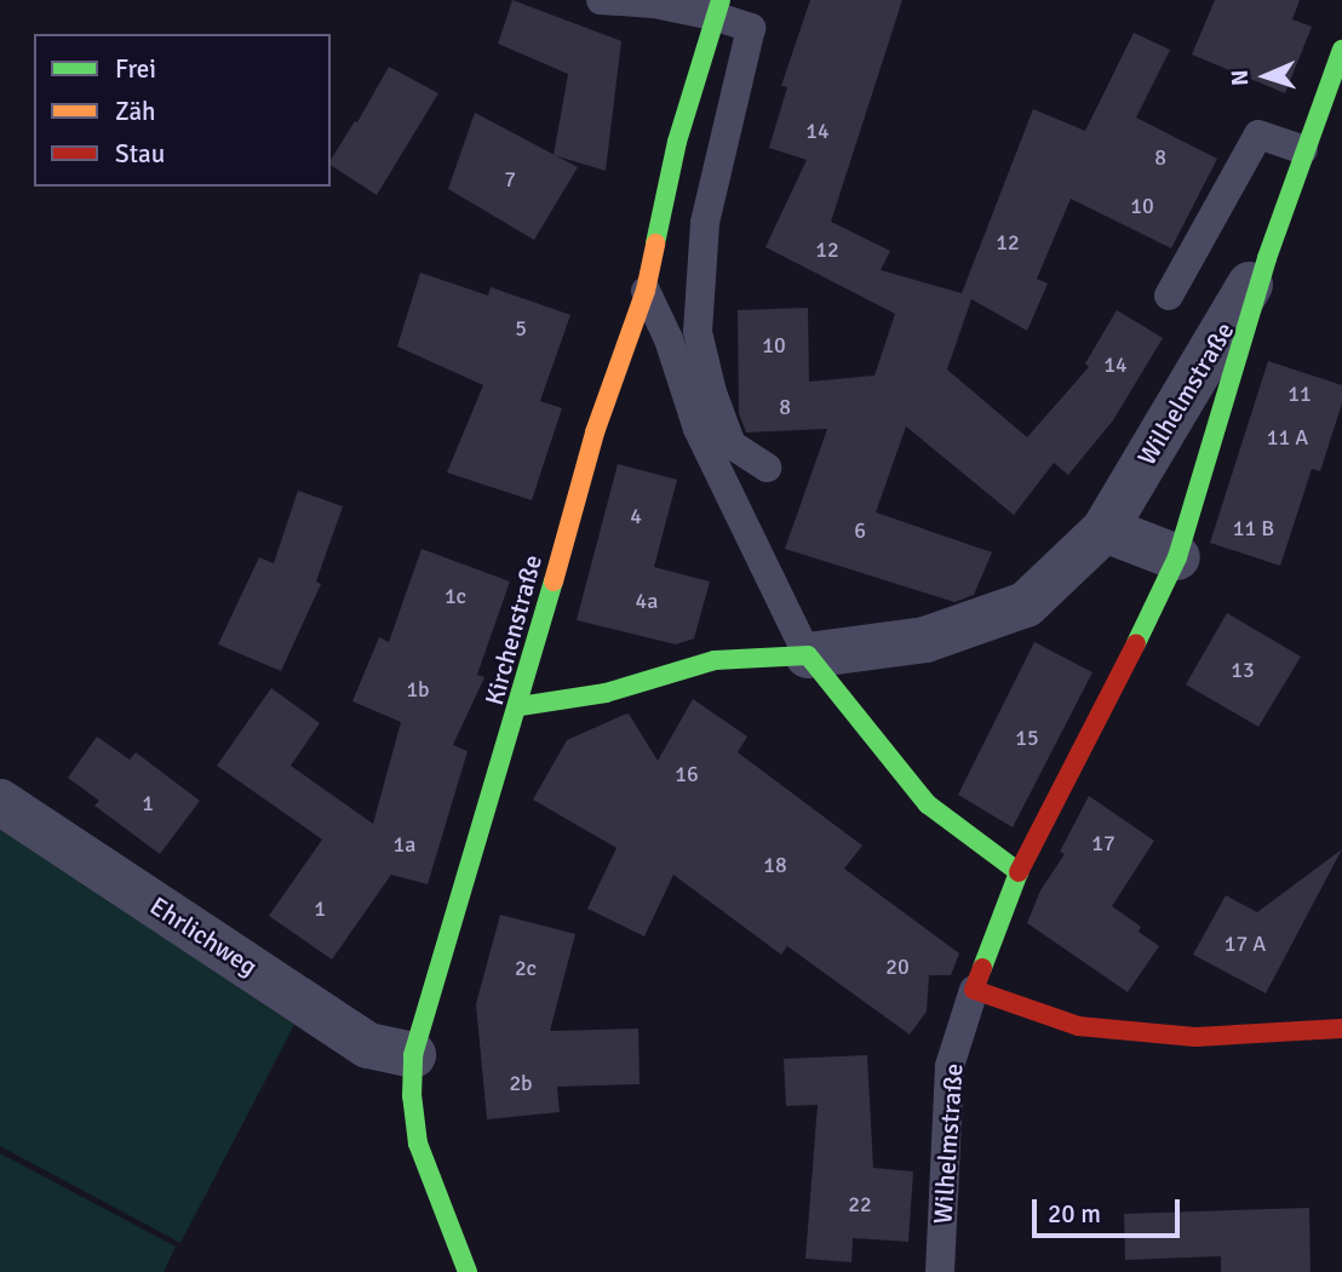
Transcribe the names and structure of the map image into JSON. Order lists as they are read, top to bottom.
{
  "streets": {
    "street": ["Wilhelmstraße", "Kirchenstraße", "Ehrlichweg"]
  },
  "crossings": [
    ["Wilhelmstraße", "Kirchenstraße"],
    ["Kirchenstraße", "Ehrlichweg"]
  ],
  "house_numbers": [
    "14",
    "8",
    "7",
    "10",
    "12",
    "12",
    "5",
    "10",
    "14",
    "11",
    "8",
    "11 A",
    "4",
    "11 B",
    "6",
    "1c",
    "4a",
    "13",
    "1b",
    "15",
    "16",
    "1",
    "17",
    "1a",
    "18",
    "1",
    "17 A",
    "20",
    "2c",
    "2b",
    "22"
  ],
  "legend": ["Frei", "Zäh", "Stau"],
  "scale_bar": "20 m",
  "north": "left"
}
